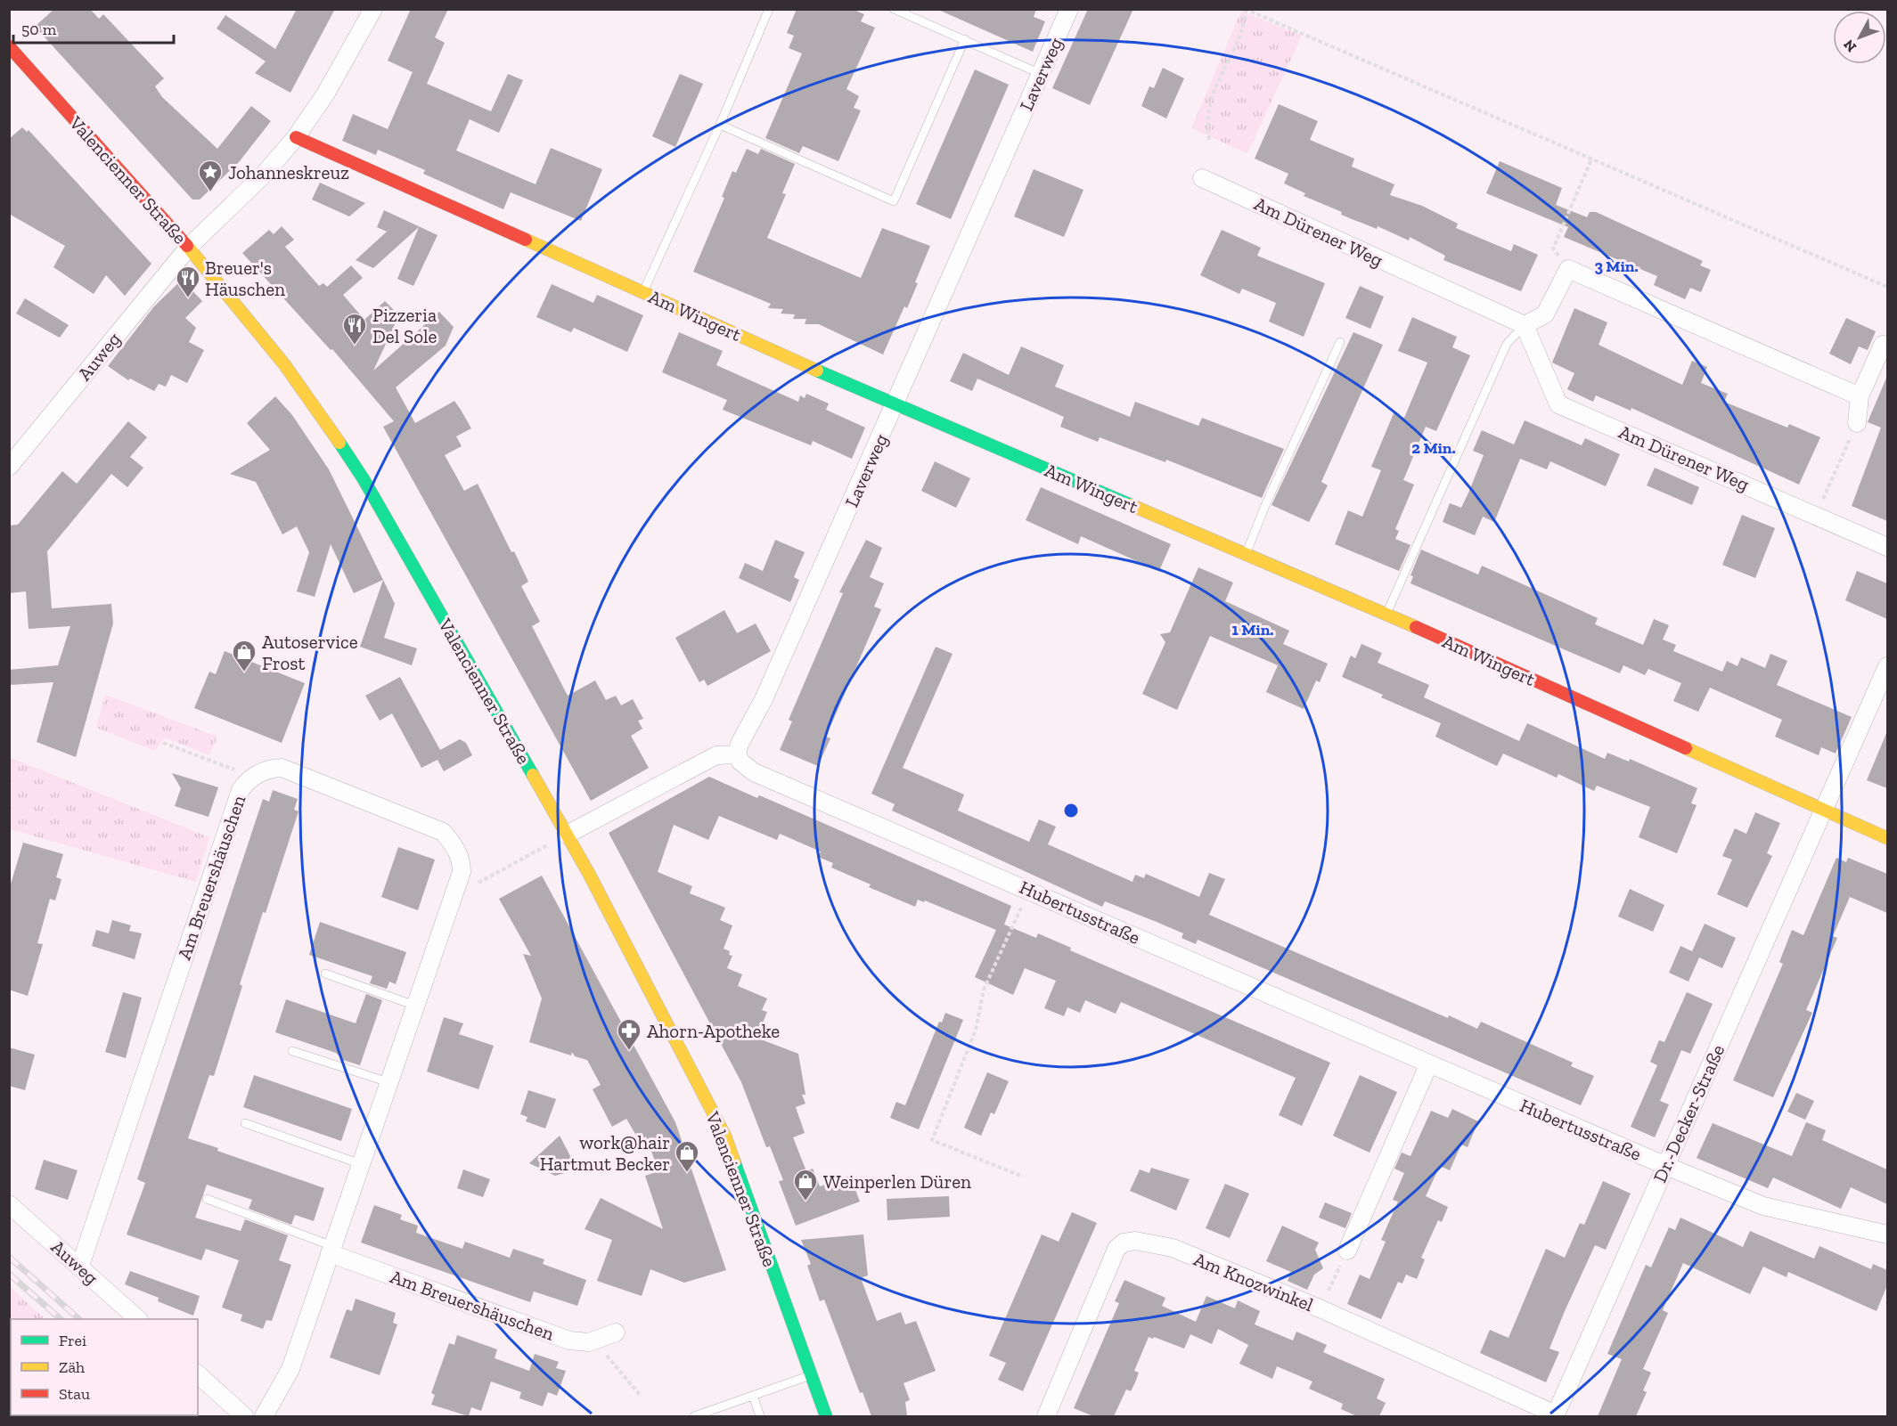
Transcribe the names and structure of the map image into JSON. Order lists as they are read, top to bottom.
{
  "streets": {
    "street": [
      "Laverweg",
      "Valencienner Straße",
      "Am Dürener Weg",
      "Am Wingert",
      "Auweg",
      "Am Breuershäuschen",
      "Hubertusstraße",
      "Dr.-Decker-Straße",
      "Am Knozwinkel"
    ]
  },
  "crossings": [
    ["Laverweg", "Am Wingert"],
    ["Laverweg", "Hubertusstraße"],
    ["Valencienner Straße", "Auweg"],
    ["Am Wingert", "Auweg"],
    ["Am Wingert", "Dr.-Decker-Straße"],
    ["Auweg", "Am Breuershäuschen"],
    ["Hubertusstraße", "Dr.-Decker-Straße"],
    ["Dr.-Decker-Straße", "Am Knozwinkel"]
  ],
  "places": {
    "place": ["Johanneskreuz"],
    "restaurant": ["Breuer's Häuschen", "Pizzeria Del Sole"],
    "shop": ["Autoservice Frost", "work@hair Hartmut Becker", "Weinperlen Düren"],
    "pharmacy": ["Ahorn-Apotheke"]
  },
  "legend": ["Frei", "Zäh", "Stau"],
  "scale_bar": "50 m",
  "north": "bottom left",
  "rings": ["3 Min.", "2 Min.", "1 Min."]
}
